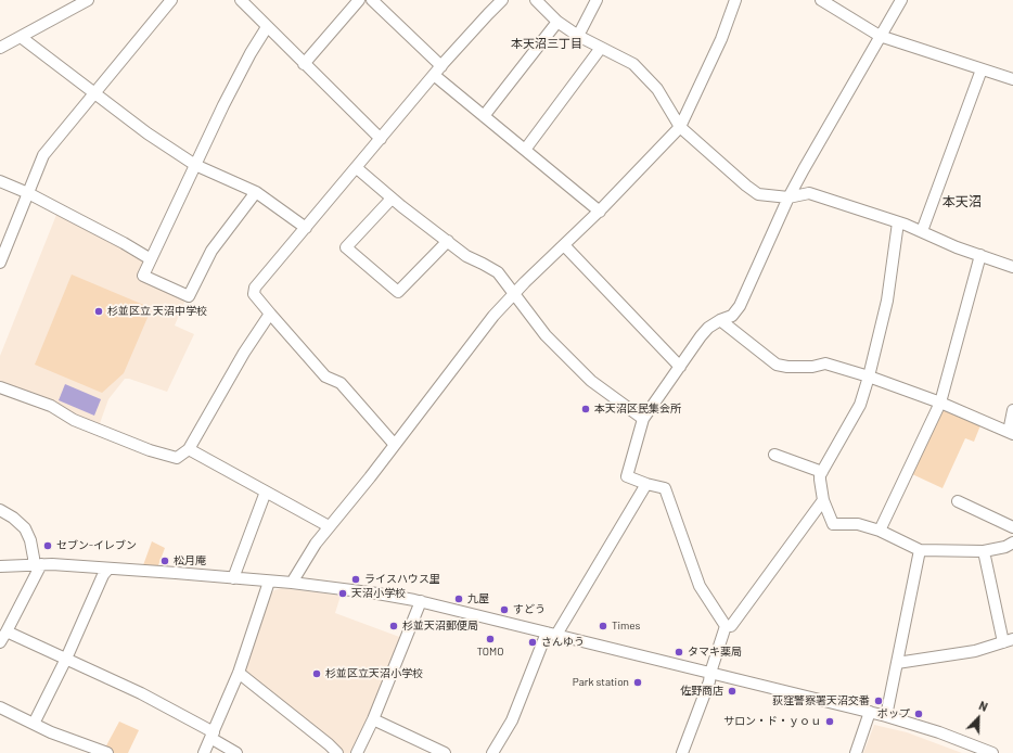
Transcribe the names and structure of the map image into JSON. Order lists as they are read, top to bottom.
{
  "districts": ["本天沼三丁目", "本天沼"],
  "places": [
    "杉並区立 天沼中学校",
    "本天沼区民集会所",
    "セブン-イレブン",
    "松月庵",
    "ライスハウス里",
    "天沼小学校",
    "九屋",
    "すどう",
    "杉並天沼郵便局",
    "Times",
    "TOMO",
    "さんゆう",
    "タマキ薬局",
    "杉並区立天沼小学校",
    "Park station",
    "佐野商店",
    "荻窪警察署天沼交番",
    "ポップ",
    "サロン・ド・ｙｏｕ"
  ],
  "north": "top right"
}
